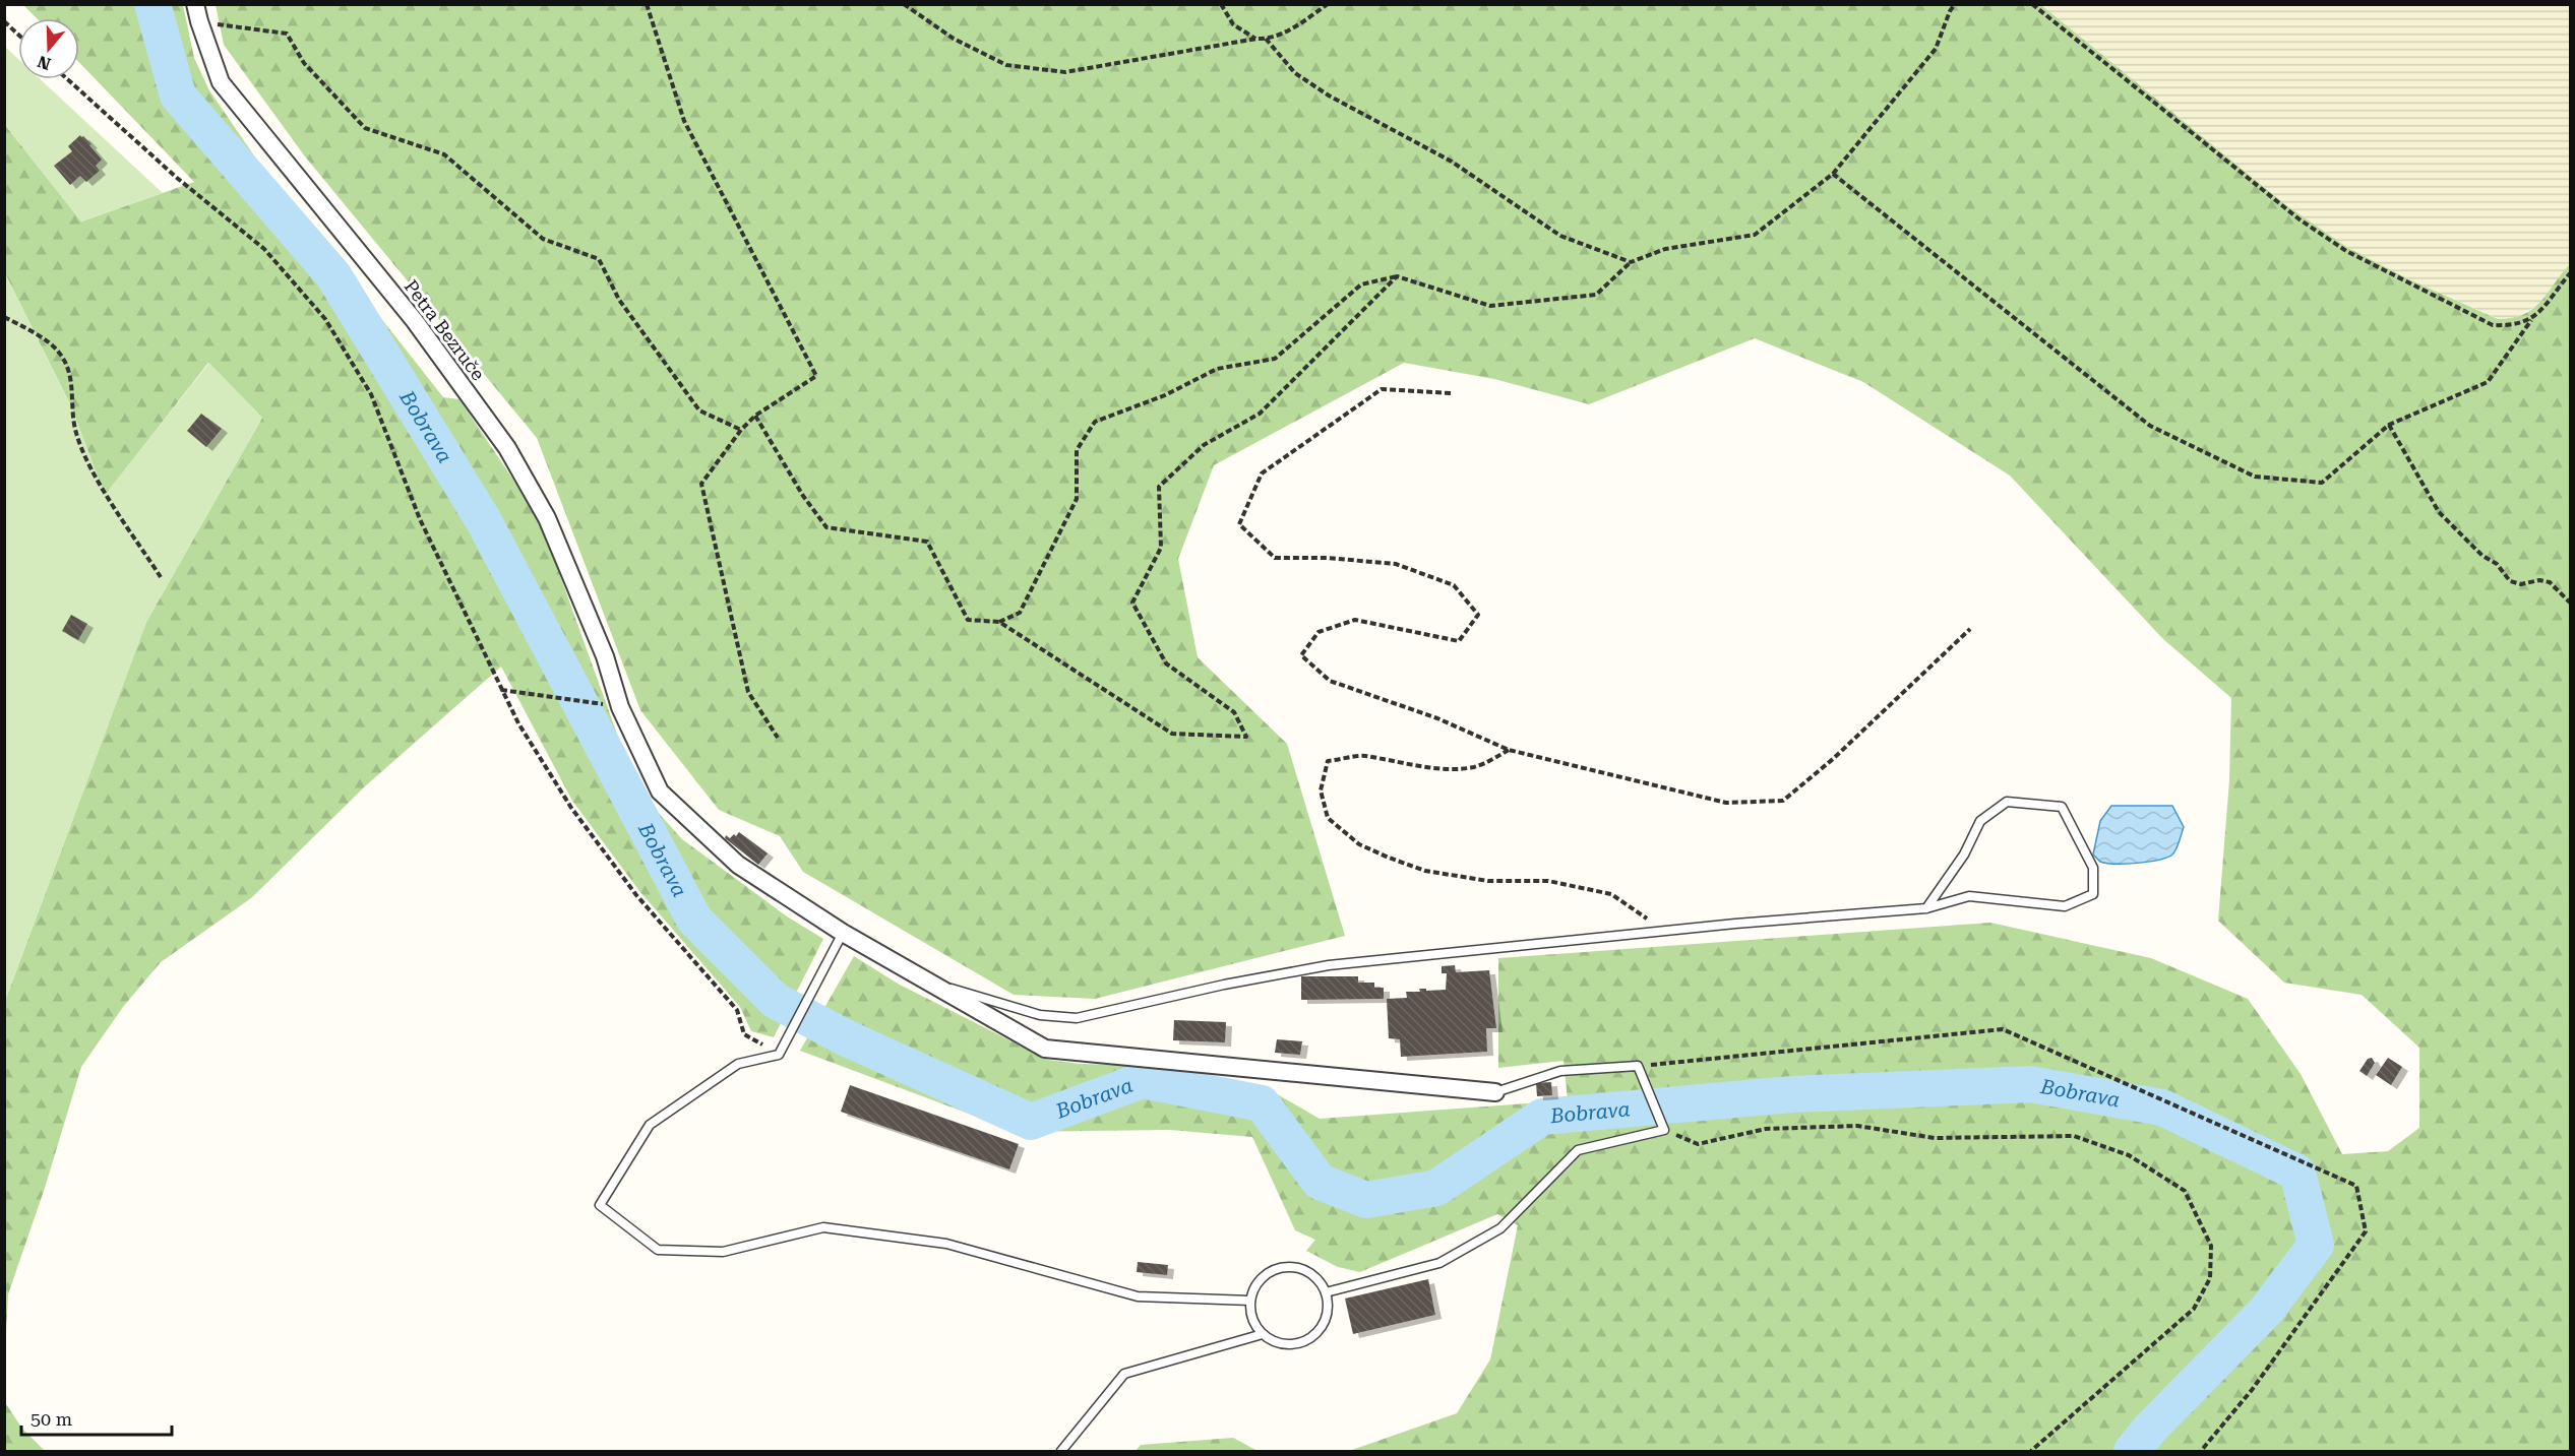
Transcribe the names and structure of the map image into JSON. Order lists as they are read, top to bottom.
{
  "streets": {
    "street": ["Petra Bezruče"]
  },
  "water": ["Bobrava"],
  "scale_bar": "50 m",
  "north": "bottom"
}
